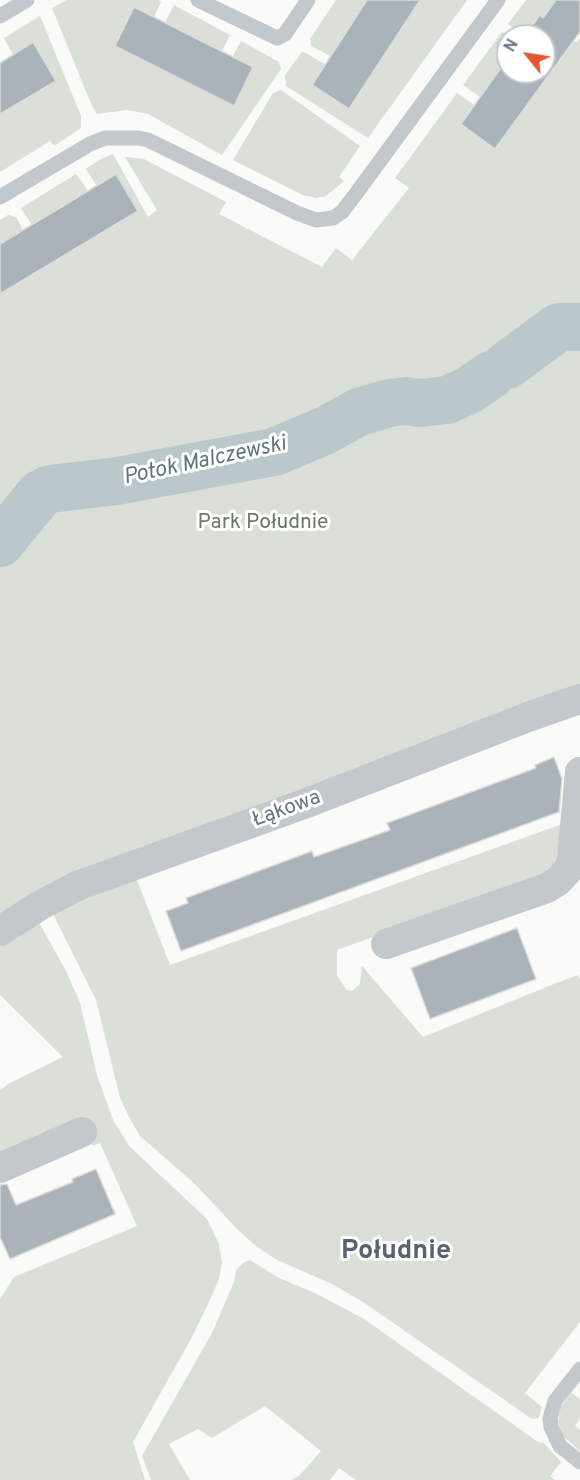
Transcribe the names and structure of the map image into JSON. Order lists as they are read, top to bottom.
{
  "streets": {
    "street": ["Łąkowa"]
  },
  "districts": ["Południe"],
  "water": ["Potok Malczewski"],
  "parks": ["Park Południe"],
  "north": "top left"
}
